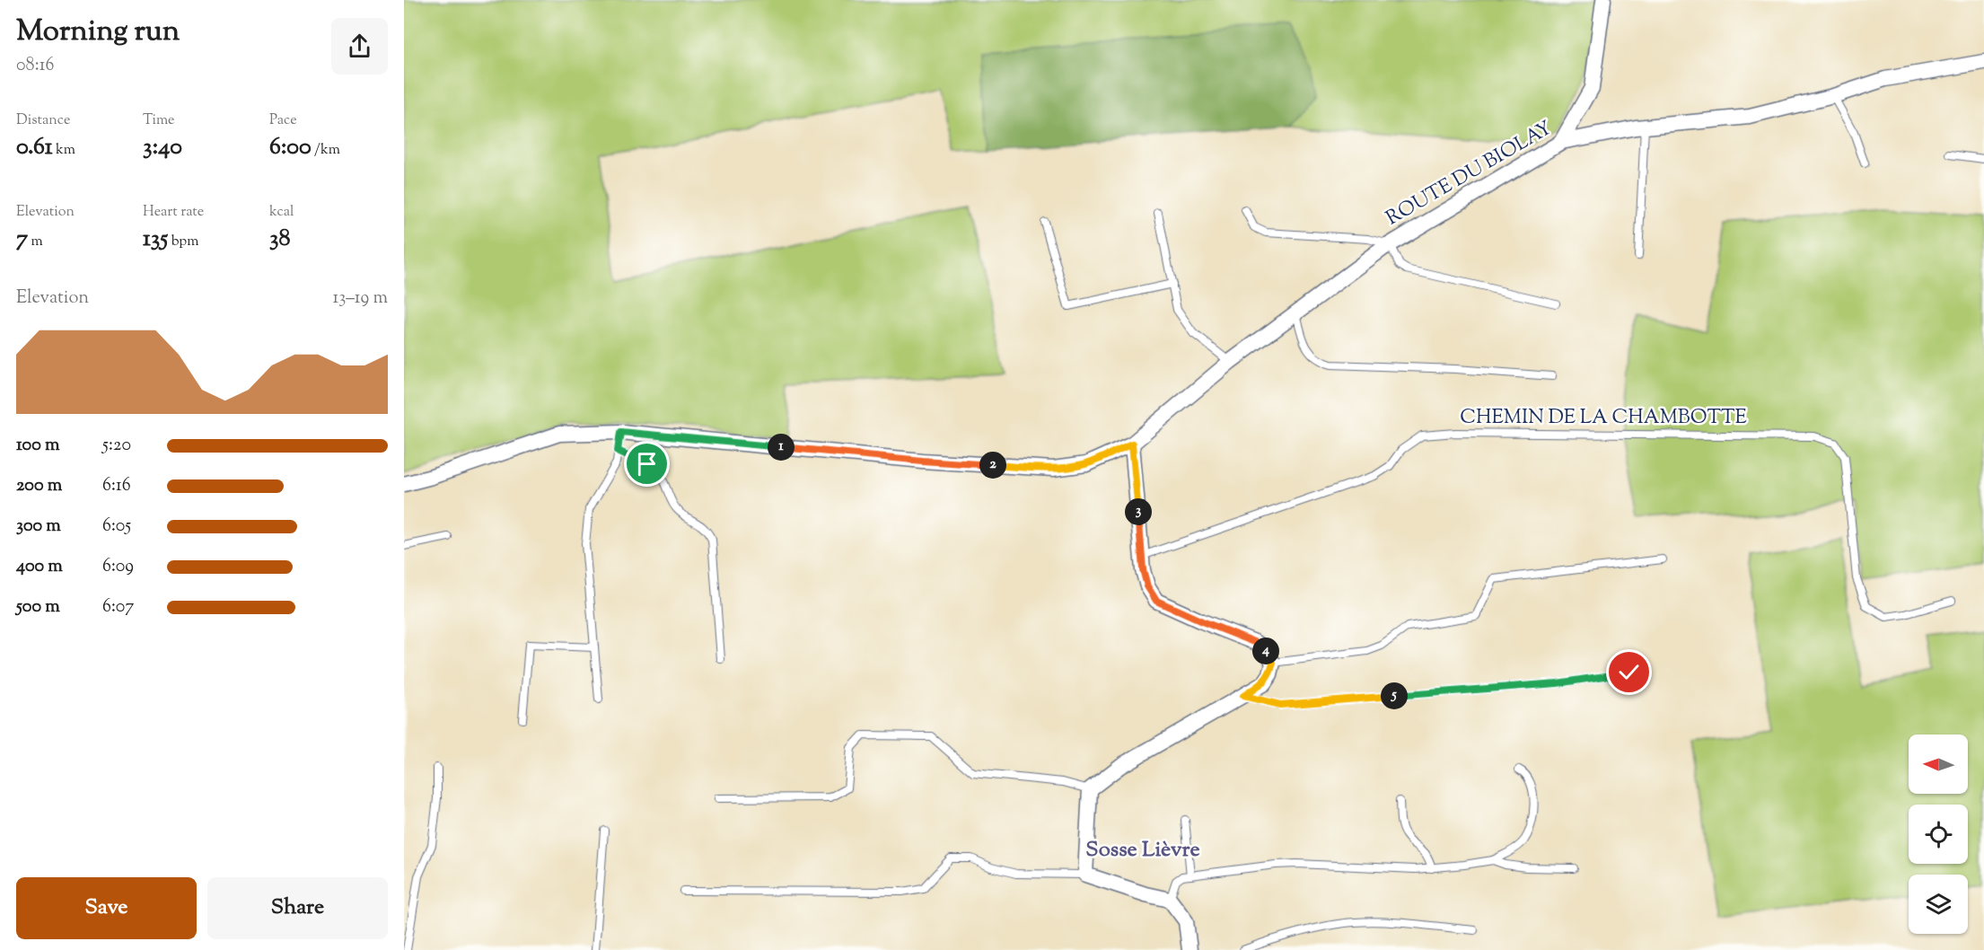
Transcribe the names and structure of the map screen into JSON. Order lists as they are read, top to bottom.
{
  "streets": {
    "street": ["ROUTE DU BIOLAY"],
    "lane": ["CHEMIN DE LA CHAMBOTTE"]
  },
  "districts": ["Sosse Lièvre"],
  "north": "left",
  "page": {
    "heading": ["Morning run", "08:16"],
    "stats": [
      ["Distance", "0.61 km"],
      ["Time", "3:40"],
      ["Pace", "6:00 /km"],
      ["Elevation", "7 m"],
      ["Heart rate", "135 bpm"],
      ["kcal", "38"]
    ],
    "chart": ["Elevation", "13–19 m"],
    "list": [
      {
        "name": "100 m",
        "note": "5:20"
      },
      {
        "name": "200 m",
        "note": "6:16"
      },
      {
        "name": "300 m",
        "note": "6:05"
      },
      {
        "name": "400 m",
        "note": "6:09"
      },
      {
        "name": "500 m",
        "note": "6:07"
      }
    ],
    "pins": [
      "1",
      "2",
      "3",
      "4",
      "5"
    ],
    "buttons": ["Save", "Share"]
  }
}
